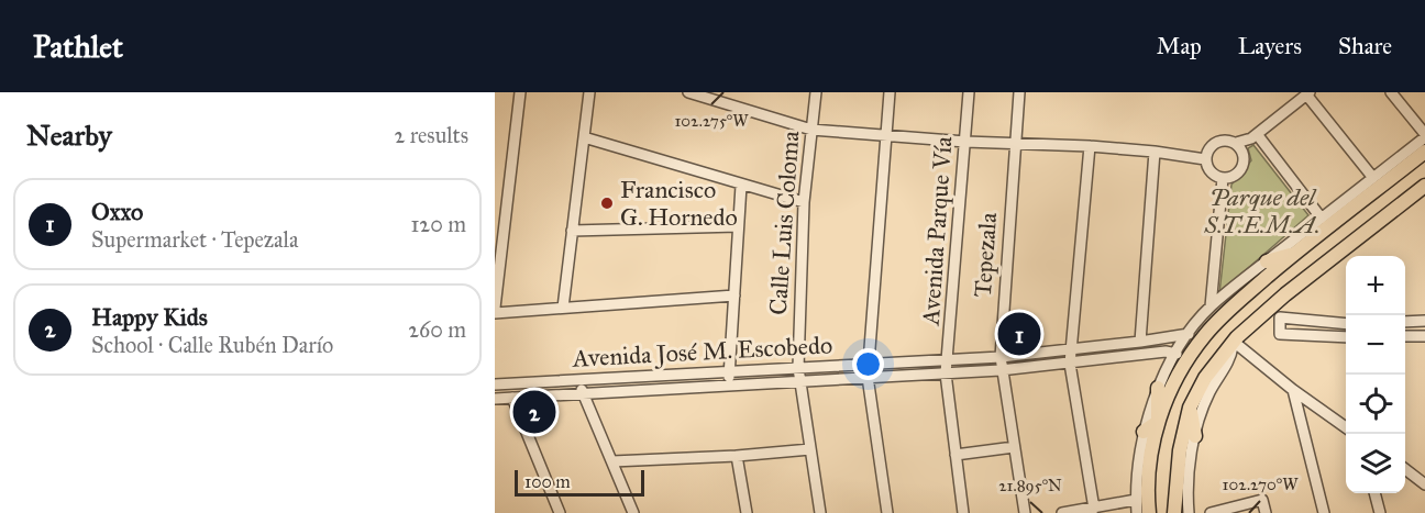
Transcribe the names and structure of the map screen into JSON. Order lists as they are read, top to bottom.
{
  "streets": {
    "street": [
      "Calle Luis Coloma",
      "Avenida Parque Vía",
      "Tepezala",
      "Avenida José M. Escobedo"
    ]
  },
  "crossings": [
    ["Calle Luis Coloma", "Avenida José M. Escobedo"],
    ["Avenida Parque Vía", "Avenida José M. Escobedo"],
    ["Tepezala", "Avenida José M. Escobedo"]
  ],
  "parks": ["Parque del S.T.E.M.A."],
  "places": ["Francisco G. Hornedo"],
  "scale_bar": "100 m",
  "page": {
    "header": "Pathlet",
    "nav": ["Map", "Layers", "Share"],
    "heading": ["Nearby", "2 results"],
    "list": [
      {
        "mark": "1",
        "name": "Oxxo",
        "note": "Supermarket · Tepezala",
        "value": "120 m"
      },
      {
        "mark": "2",
        "name": "Happy Kids",
        "note": "School · Calle Rubén Darío",
        "value": "260 m"
      }
    ],
    "map_buttons": ["+", "−"],
    "pins": ["1", "2"],
    "scale": "100 m"
  },
  "coordinates": ["102.275°W", "102.270°W", "21.895°N"]
}
